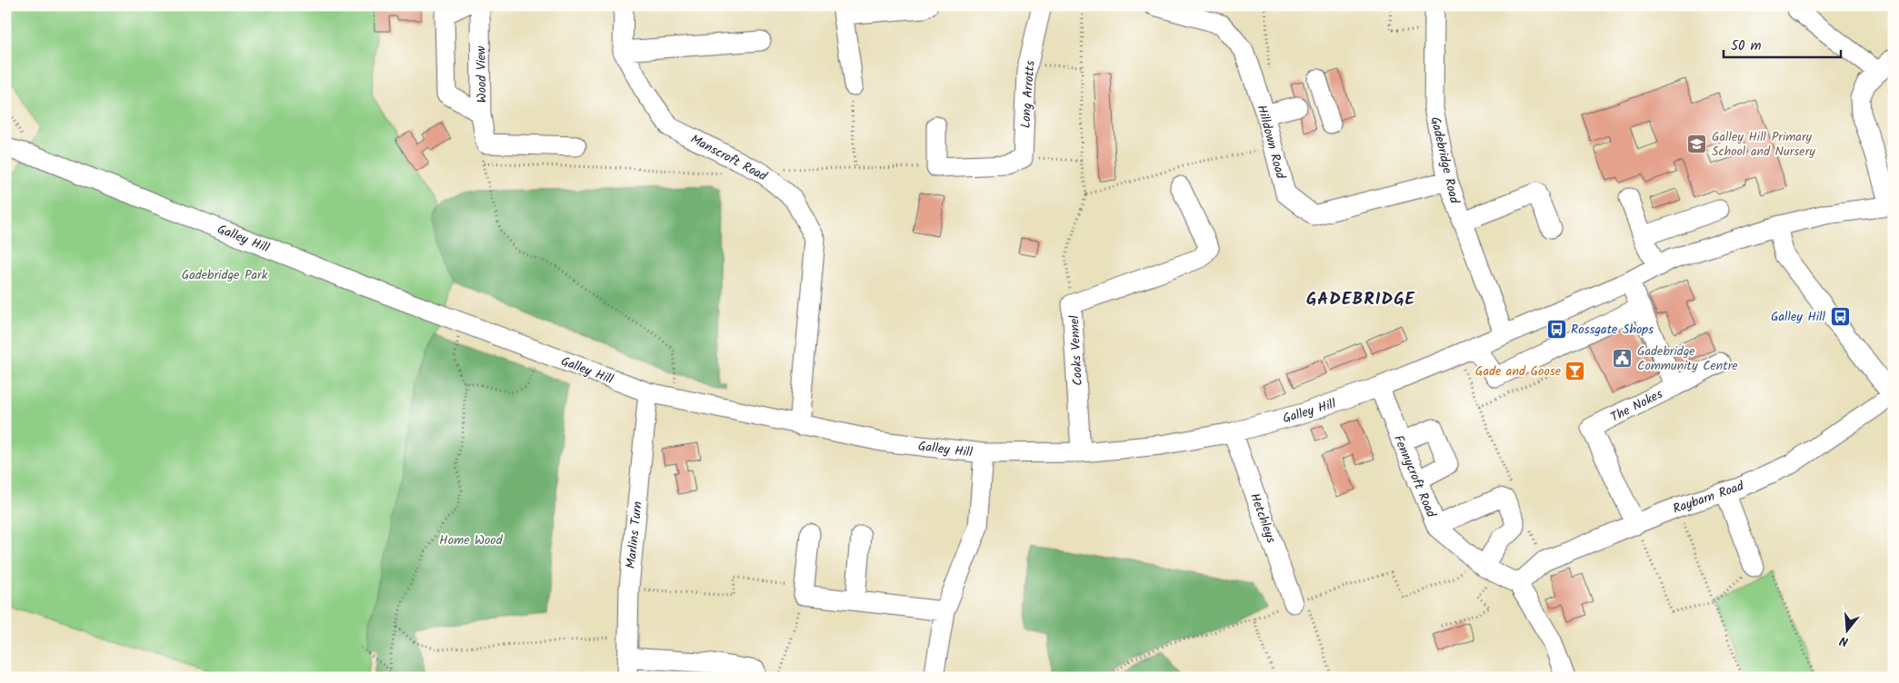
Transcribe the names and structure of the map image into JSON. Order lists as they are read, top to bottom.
{
  "streets": {
    "street": [
      "Wood View",
      "Long Arrotts",
      "Hilldown Road",
      "Manscroft Road",
      "Gadebridge Road",
      "Galley Hill",
      "Cooks Vennel",
      "The Nokes",
      "Fennycroft Road",
      "Raybarn Road",
      "Hetchleys",
      "Marlins Turn"
    ]
  },
  "crossings": [
    ["Hilldown Road", "Gadebridge Road"],
    ["Manscroft Road", "Galley Hill"],
    ["Gadebridge Road", "Galley Hill"],
    ["Galley Hill", "Cooks Vennel"],
    ["Galley Hill", "The Nokes"],
    ["Galley Hill", "Fennycroft Road"],
    ["Galley Hill", "Hetchleys"],
    ["Galley Hill", "Marlins Turn"],
    ["The Nokes", "Raybarn Road"],
    ["Fennycroft Road", "Raybarn Road"]
  ],
  "districts": ["GADEBRIDGE"],
  "parks": ["Gadebridge Park", "Home Wood"],
  "places": {
    "school or university": ["Galley Hill Primary School and Nursery"],
    "bus stop": ["Galley Hill", "Rossgate Shops"],
    "public building": ["Gadebridge Community Centre"],
    "bar": ["Gade and Goose"]
  },
  "scale_bar": "50 m",
  "north": "bottom"
}
